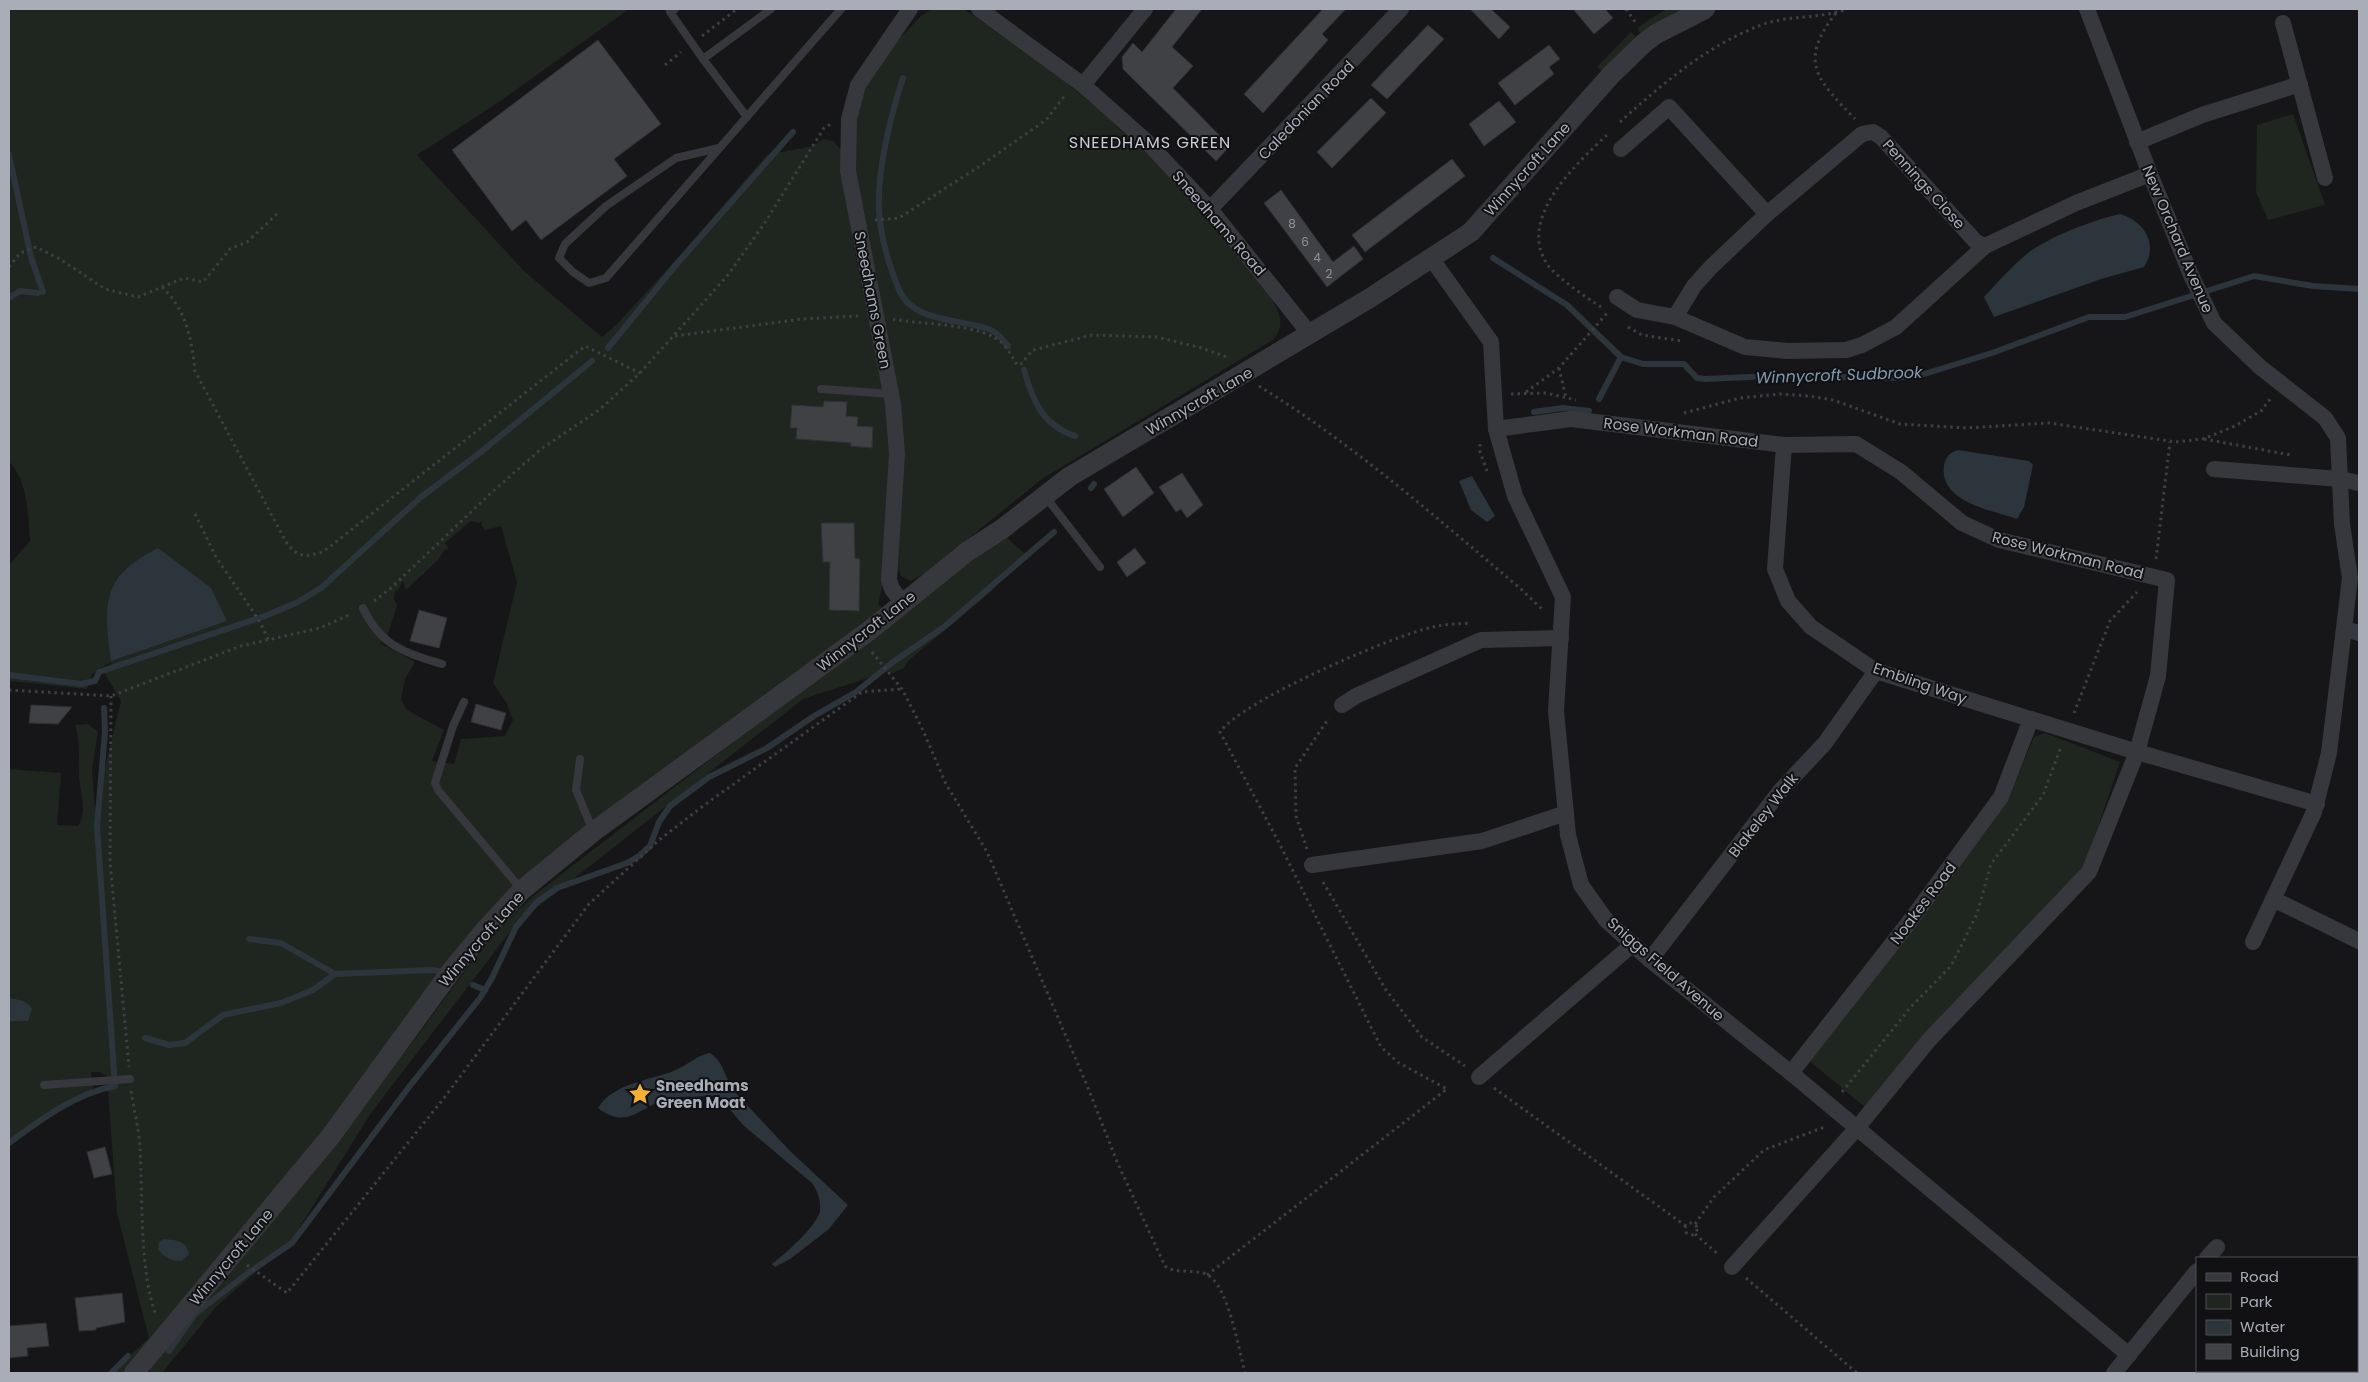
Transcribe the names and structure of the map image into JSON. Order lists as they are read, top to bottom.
{
  "streets": {
    "street": [
      "Caledonian Road",
      "Winnycroft Lane",
      "Pennings Close",
      "Sneedhams Road",
      "New Orchard Avenue",
      "Sneedhams Green",
      "Rose Workman Road",
      "Embling Way",
      "Blakeley Walk",
      "Noakes Road",
      "Sniggs Field Avenue"
    ]
  },
  "crossings": [
    ["Caledonian Road", "Sneedhams Road"],
    ["Winnycroft Lane", "Sneedhams Road"],
    ["Winnycroft Lane", "Sneedhams Green"],
    ["Winnycroft Lane", "Sniggs Field Avenue"],
    ["New Orchard Avenue", "Embling Way"],
    ["Rose Workman Road", "Embling Way"],
    ["Rose Workman Road", "Sniggs Field Avenue"],
    ["Embling Way", "Blakeley Walk"],
    ["Embling Way", "Noakes Road"],
    ["Blakeley Walk", "Sniggs Field Avenue"],
    ["Noakes Road", "Sniggs Field Avenue"]
  ],
  "districts": ["SNEEDHAMS GREEN"],
  "water": ["Winnycroft Sudbrook"],
  "places": {
    "place": ["Sneedhams Green Moat"]
  },
  "house_numbers": [
    "8",
    "6",
    "4",
    "2"
  ],
  "legend": [
    "Road",
    "Park",
    "Water",
    "Building"
  ]
}
